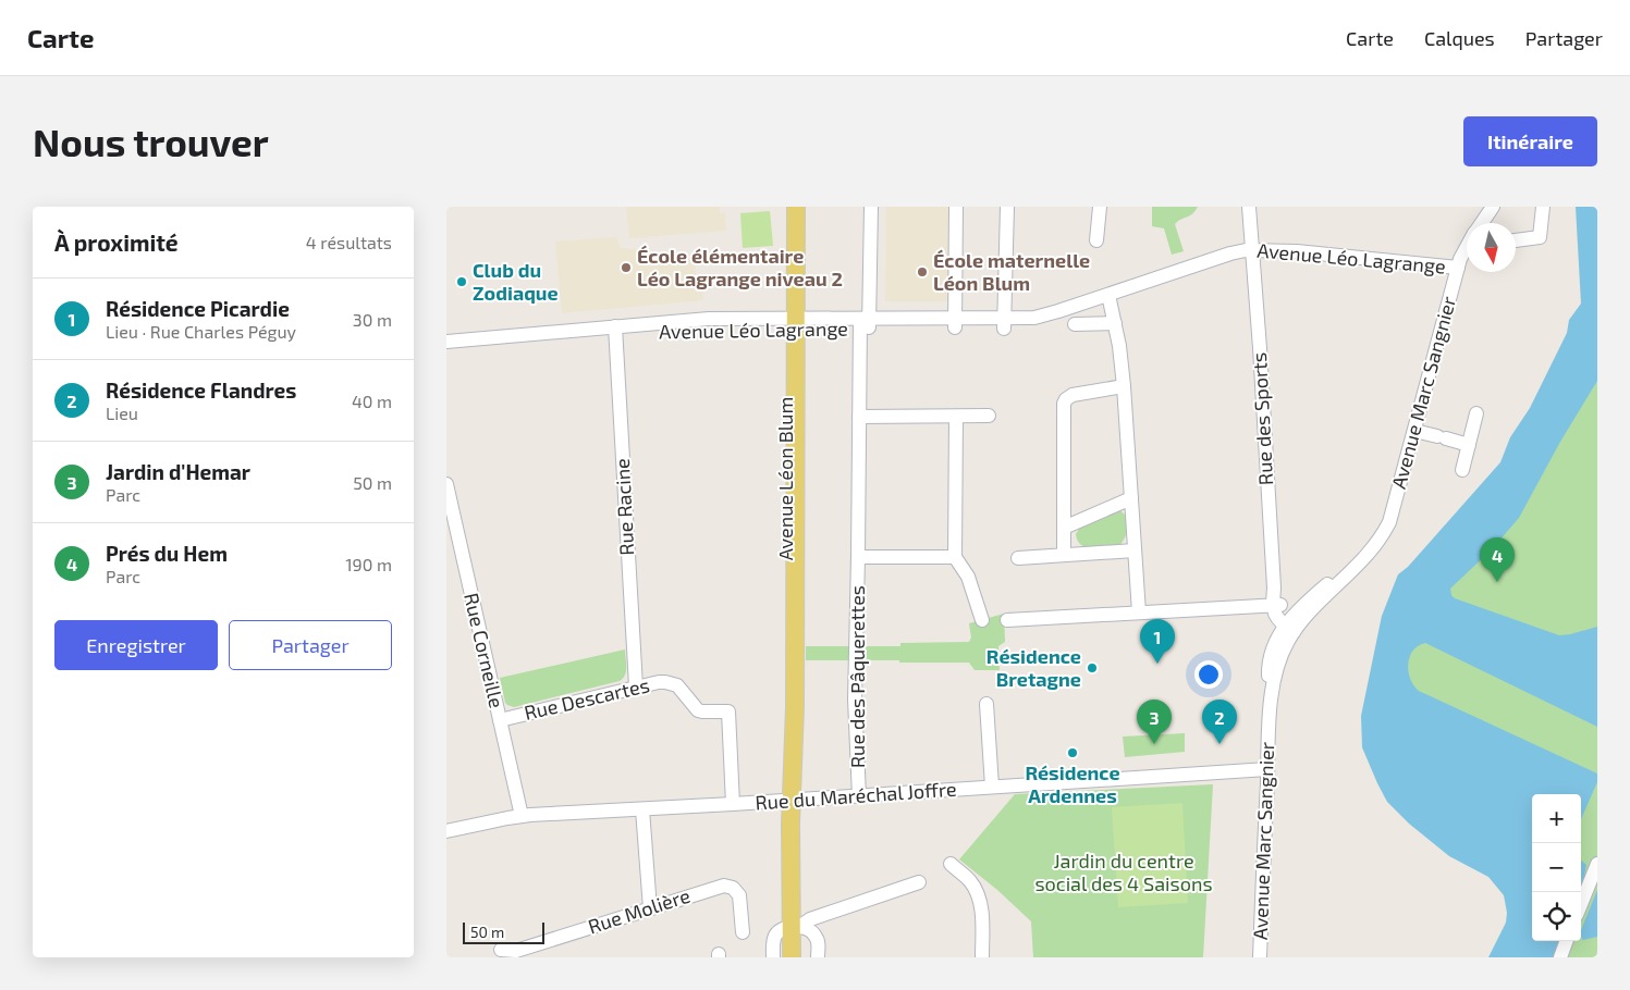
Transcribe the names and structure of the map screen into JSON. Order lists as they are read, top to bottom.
{
  "streets": {
    "main road": ["Avenue Léon Blum"],
    "street": [
      "Avenue Léo Lagrange",
      "Avenue Marc Sangnier",
      "Rue des Sports",
      "Rue Racine",
      "Rue Corneille",
      "Rue des Pâquerettes",
      "Rue Descartes",
      "Rue du Maréchal Joffre",
      "Rue Molière"
    ]
  },
  "crossings": [
    ["Avenue Léo Lagrange", "Avenue Marc Sangnier"],
    ["Avenue Léo Lagrange", "Rue des Sports"],
    ["Avenue Léo Lagrange", "Avenue Léon Blum"],
    ["Avenue Léo Lagrange", "Rue Racine"],
    ["Avenue Léo Lagrange", "Rue des Pâquerettes"],
    ["Avenue Marc Sangnier", "Rue du Maréchal Joffre"],
    ["Avenue Léon Blum", "Rue du Maréchal Joffre"],
    ["Rue Racine", "Rue Descartes"],
    ["Rue Corneille", "Rue Descartes"],
    ["Rue Corneille", "Rue du Maréchal Joffre"],
    ["Rue des Pâquerettes", "Rue du Maréchal Joffre"],
    ["Rue Descartes", "Rue du Maréchal Joffre"]
  ],
  "parks": ["Jardin du centre social des 4 Saisons"],
  "places": [
    "École élémentaire Léo Lagrange niveau 2",
    "École maternelle Léon Blum",
    "Club du Zodiaque",
    "Résidence Bretagne",
    "Résidence Ardennes"
  ],
  "scale_bar": "50 m",
  "north": "bottom",
  "page": {
    "header": "Carte",
    "nav": ["Carte", "Calques", "Partager"],
    "buttons": [
      "Itinéraire",
      ["Enregistrer", "Partager"]
    ],
    "title": "Nous trouver",
    "heading": ["À proximité", "4 résultats"],
    "list": [
      {
        "mark": "1",
        "name": "Résidence Picardie",
        "note": "Lieu · Rue Charles Péguy",
        "value": "30 m"
      },
      {
        "mark": "2",
        "name": "Résidence Flandres",
        "note": "Lieu",
        "value": "40 m"
      },
      {
        "mark": "3",
        "name": "Jardin d'Hemar",
        "note": "Parc",
        "value": "50 m"
      },
      {
        "mark": "4",
        "name": "Prés du Hem",
        "note": "Parc",
        "value": "190 m"
      }
    ],
    "pins": [
      "4",
      "1",
      "2",
      "3"
    ],
    "map_buttons": ["+", "−"],
    "scale": "50 m"
  }
}
